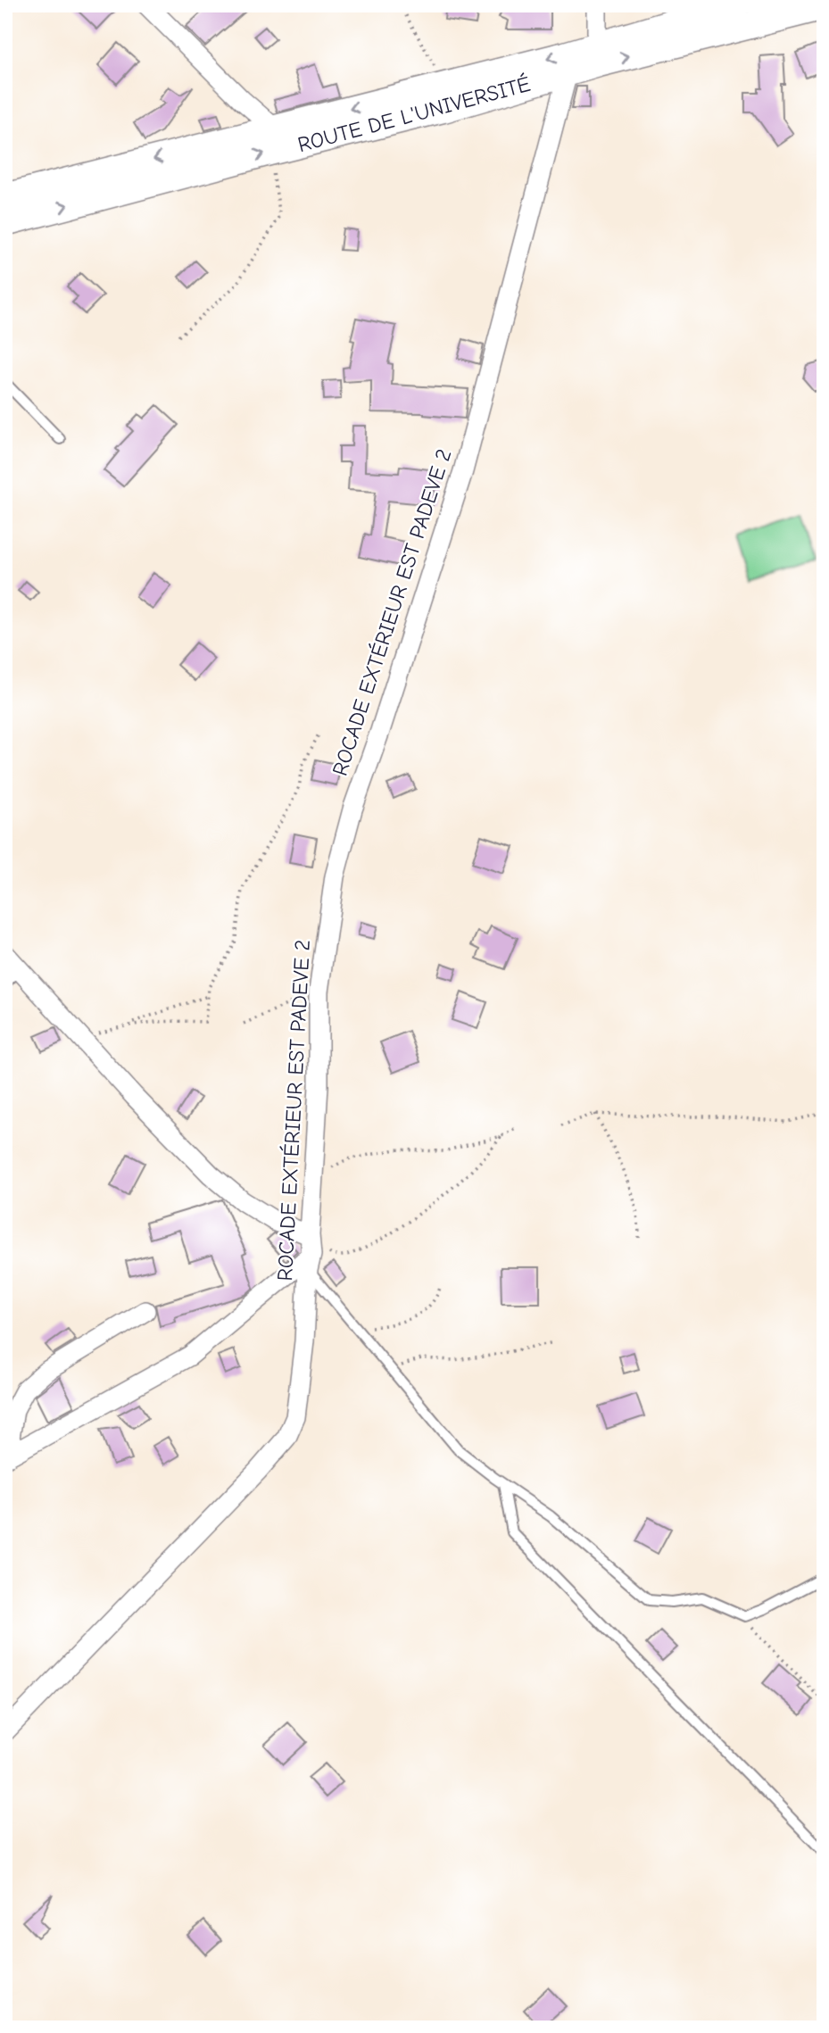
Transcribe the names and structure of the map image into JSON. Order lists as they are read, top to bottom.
{
  "streets": {
    "main road": ["ROUTE DE L'UNIVERSITÉ"],
    "street": ["ROCADE EXTÉRIEUR EST PADEVE 2"]
  },
  "crossings": [
    ["ROUTE DE L'UNIVERSITÉ", "ROCADE EXTÉRIEUR EST PADEVE 2"]
  ]
}
